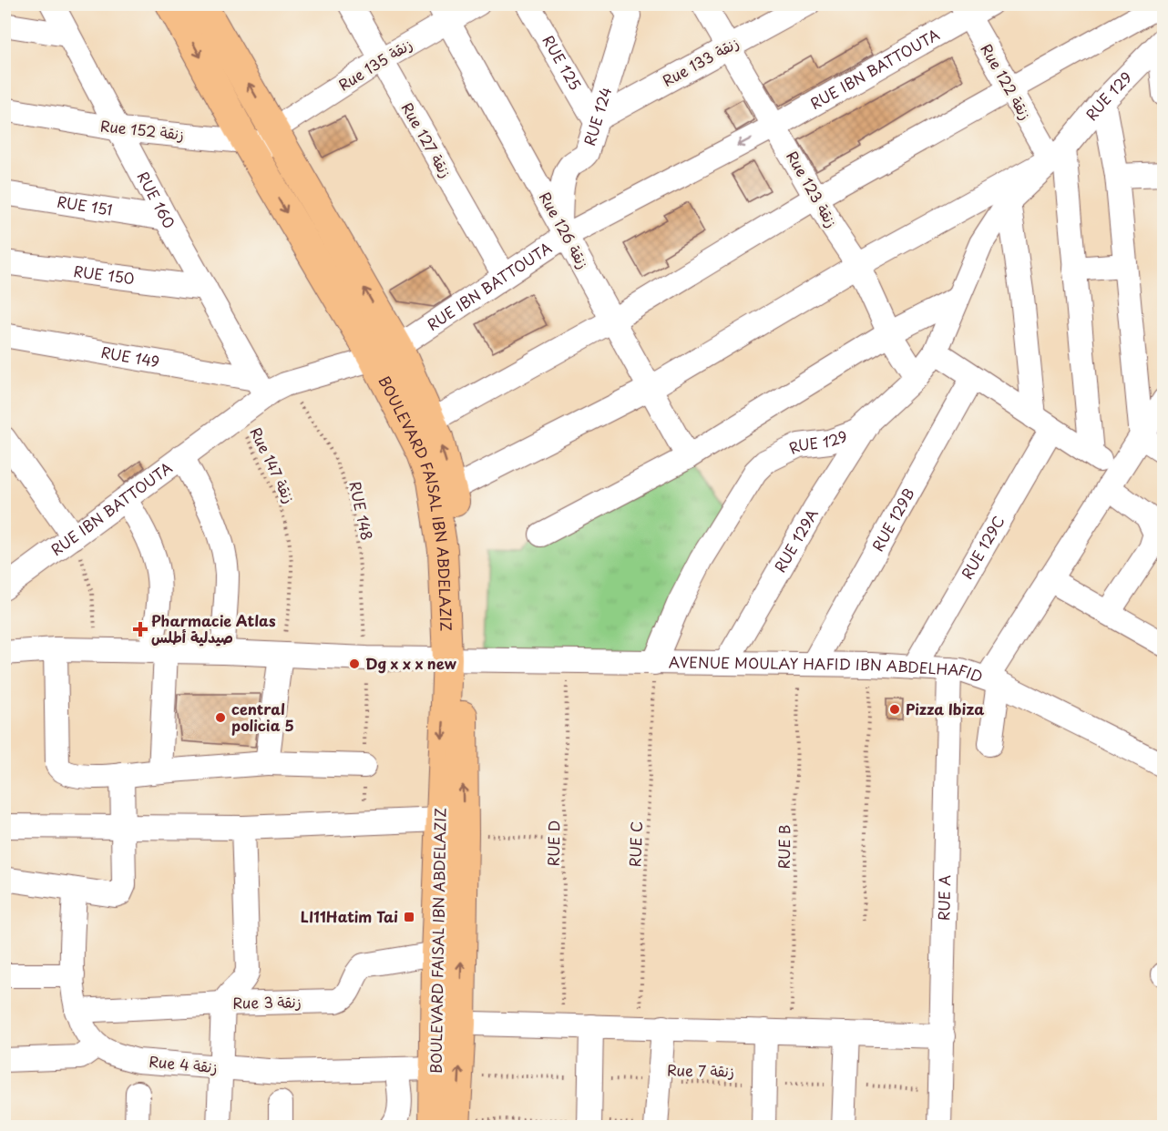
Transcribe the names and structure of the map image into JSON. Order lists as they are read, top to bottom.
{
  "streets": {
    "main road": ["BOULEVARD FAISAL IBN ABDELAZIZ"],
    "street": [
      "RUE 125",
      "Rue 133 زنقة",
      "Rue 135 زنقة",
      "RUE IBN BATTOUTA",
      "Rue 122 زنقة",
      "RUE 129",
      "RUE 124",
      "Rue 152 زنقة",
      "Rue 127 زنقة",
      "Rue 123 زنقة",
      "RUE 160",
      "RUE 151",
      "Rue 126 زنقة",
      "RUE 150",
      "RUE 149",
      "RUE 129B",
      "RUE 129A",
      "RUE 129C",
      "AVENUE MOULAY HAFID IBN ABDELHAFID",
      "RUE A",
      "Rue 3 زنقة",
      "Rue 4 زنقة"
    ],
    "path": [
      "Rue 147 زنقة",
      "RUE 148",
      "RUE D",
      "RUE C",
      "RUE B",
      "Rue 7 زنقة"
    ]
  },
  "crossings": [
    ["RUE 125", "Rue 133 زنقة"],
    ["RUE 125", "RUE 124"],
    ["Rue 133 زنقة", "RUE 124"],
    ["Rue 133 زنقة", "Rue 123 زنقة"],
    ["Rue 135 زنقة", "Rue 152 زنقة"],
    ["Rue 135 زنقة", "Rue 127 زنقة"],
    ["Rue 135 زنقة", "Rue 126 زنقة"],
    ["Rue 135 زنقة", "BOULEVARD FAISAL IBN ABDELAZIZ"],
    ["RUE IBN BATTOUTA", "Rue 122 زنقة"],
    ["RUE IBN BATTOUTA", "RUE 124"],
    ["RUE IBN BATTOUTA", "Rue 127 زنقة"],
    ["RUE IBN BATTOUTA", "Rue 123 زنقة"],
    ["RUE IBN BATTOUTA", "RUE 160"],
    ["RUE IBN BATTOUTA", "Rue 126 زنقة"],
    ["RUE IBN BATTOUTA", "RUE 149"],
    ["RUE IBN BATTOUTA", "Rue 147 زنقة"],
    ["RUE IBN BATTOUTA", "BOULEVARD FAISAL IBN ABDELAZIZ"],
    ["RUE IBN BATTOUTA", "RUE 148"],
    ["Rue 122 زنقة", "RUE 129"],
    ["RUE 129", "Rue 123 زنقة"],
    ["RUE 129", "RUE 129A"],
    ["RUE 129", "AVENUE MOULAY HAFID IBN ABDELHAFID"],
    ["RUE 129", "RUE C"],
    ["RUE 124", "Rue 126 زنقة"],
    ["Rue 152 زنقة", "RUE 160"],
    ["Rue 152 زنقة", "BOULEVARD FAISAL IBN ABDELAZIZ"],
    ["RUE 160", "RUE 151"],
    ["RUE 160", "RUE 150"],
    ["RUE 160", "RUE 149"],
    ["RUE 160", "RUE 148"],
    ["RUE 149", "RUE 148"],
    ["Rue 147 زنقة", "AVENUE MOULAY HAFID IBN ABDELHAFID"],
    ["BOULEVARD FAISAL IBN ABDELAZIZ", "AVENUE MOULAY HAFID IBN ABDELHAFID"],
    ["BOULEVARD FAISAL IBN ABDELAZIZ", "Rue 3 زنقة"],
    ["BOULEVARD FAISAL IBN ABDELAZIZ", "Rue 4 زنقة"],
    ["BOULEVARD FAISAL IBN ABDELAZIZ", "Rue 7 زنقة"],
    ["RUE 148", "AVENUE MOULAY HAFID IBN ABDELHAFID"],
    ["RUE 129B", "AVENUE MOULAY HAFID IBN ABDELHAFID"],
    ["RUE 129B", "RUE B"],
    ["RUE 129A", "AVENUE MOULAY HAFID IBN ABDELHAFID"],
    ["RUE 129C", "AVENUE MOULAY HAFID IBN ABDELHAFID"],
    ["AVENUE MOULAY HAFID IBN ABDELHAFID", "RUE D"],
    ["AVENUE MOULAY HAFID IBN ABDELHAFID", "RUE C"],
    ["AVENUE MOULAY HAFID IBN ABDELHAFID", "RUE B"],
    ["AVENUE MOULAY HAFID IBN ABDELHAFID", "RUE A"],
    ["RUE A", "Rue 7 زنقة"],
    ["Rue 4 زنقة", "Rue 7 زنقة"]
  ],
  "places": {
    "health": ["Pharmacie Atlas صيدلية أطلس"],
    "other": ["Dg x x x new", "Pizza Ibiza", "central policia 5"],
    "transit": ["LI11Hatim Tai"]
  }
}
